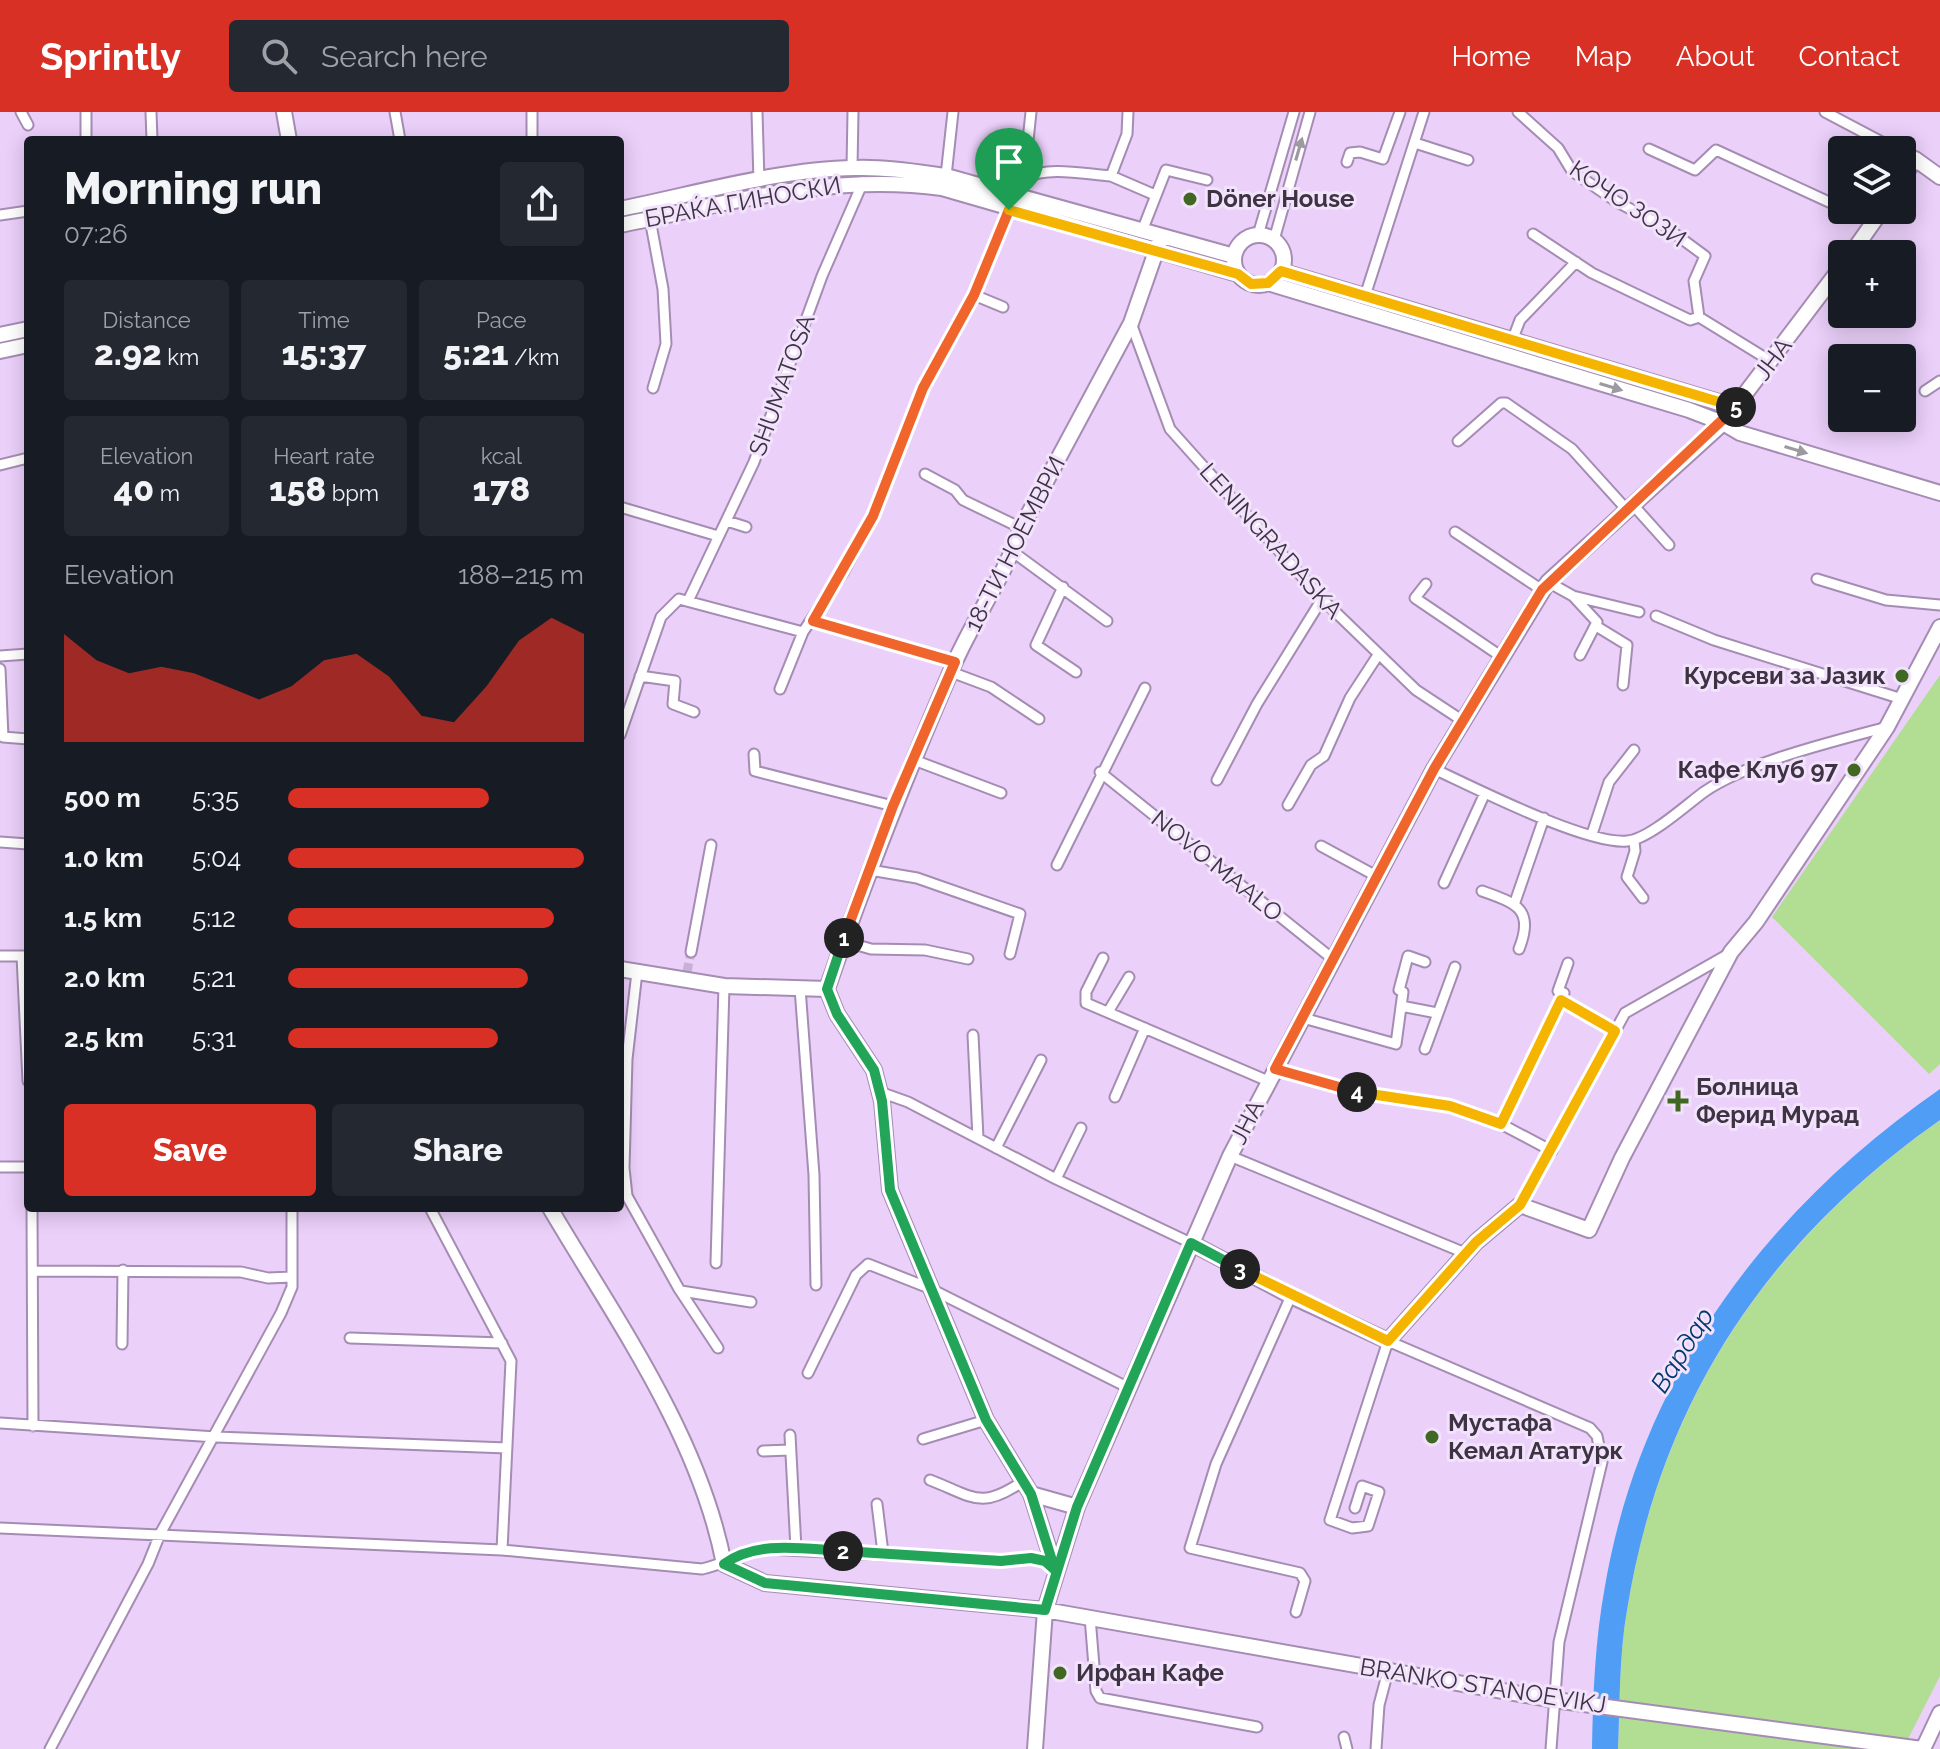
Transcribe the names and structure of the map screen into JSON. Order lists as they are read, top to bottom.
{
  "streets": {
    "street": [
      "БРАЌА ГИНОСКИ",
      "КОЧО ЗОЗИ",
      "ЈНА",
      "SHUMATOSA",
      "LENINGRADASKA",
      "18-ТИ НОЕМВРИ",
      "NOVO MAALO",
      "BRANKO STANOEVIKJ"
    ]
  },
  "crossings": [
    ["БРАЌА ГИНОСКИ", "ЈНА"],
    ["БРАЌА ГИНОСКИ", "SHUMATOSA"],
    ["БРАЌА ГИНОСКИ", "18-ТИ НОЕМВРИ"],
    ["ЈНА", "LENINGRADASKA"],
    ["ЈНА", "NOVO MAALO"],
    ["ЈНА", "BRANKO STANOEVIKJ"],
    ["LENINGRADASKA", "18-ТИ НОЕМВРИ"]
  ],
  "water": ["Вардар"],
  "places": {
    "other": [
      "Döner House",
      "Курсеви за Јазик",
      "Кафе Клуб 97",
      "Мустафа Кемал Ататурк",
      "Ирфан Кафе"
    ],
    "health": ["Болница Ферид Мурад"]
  },
  "page": {
    "header": "Sprintly",
    "search": "Search here",
    "nav": [
      "Home",
      "Map",
      "About",
      "Contact"
    ],
    "map_buttons": ["+", "−"],
    "heading": ["Morning run", "07:26"],
    "stats": [
      ["Distance", "2.92 km"],
      ["Time", "15:37"],
      ["Pace", "5:21 /km"],
      ["Elevation", "40 m"],
      ["Heart rate", "158 bpm"],
      ["kcal", "178"]
    ],
    "pins": [
      "5",
      "1",
      "4",
      "3",
      "2"
    ],
    "chart": ["Elevation", "188–215 m"],
    "list": [
      {
        "name": "500 m",
        "note": "5:35"
      },
      {
        "name": "1.0 km",
        "note": "5:04"
      },
      {
        "name": "1.5 km",
        "note": "5:12"
      },
      {
        "name": "2.0 km",
        "note": "5:21"
      },
      {
        "name": "2.5 km",
        "note": "5:31"
      }
    ],
    "buttons": ["Save", "Share"]
  }
}
